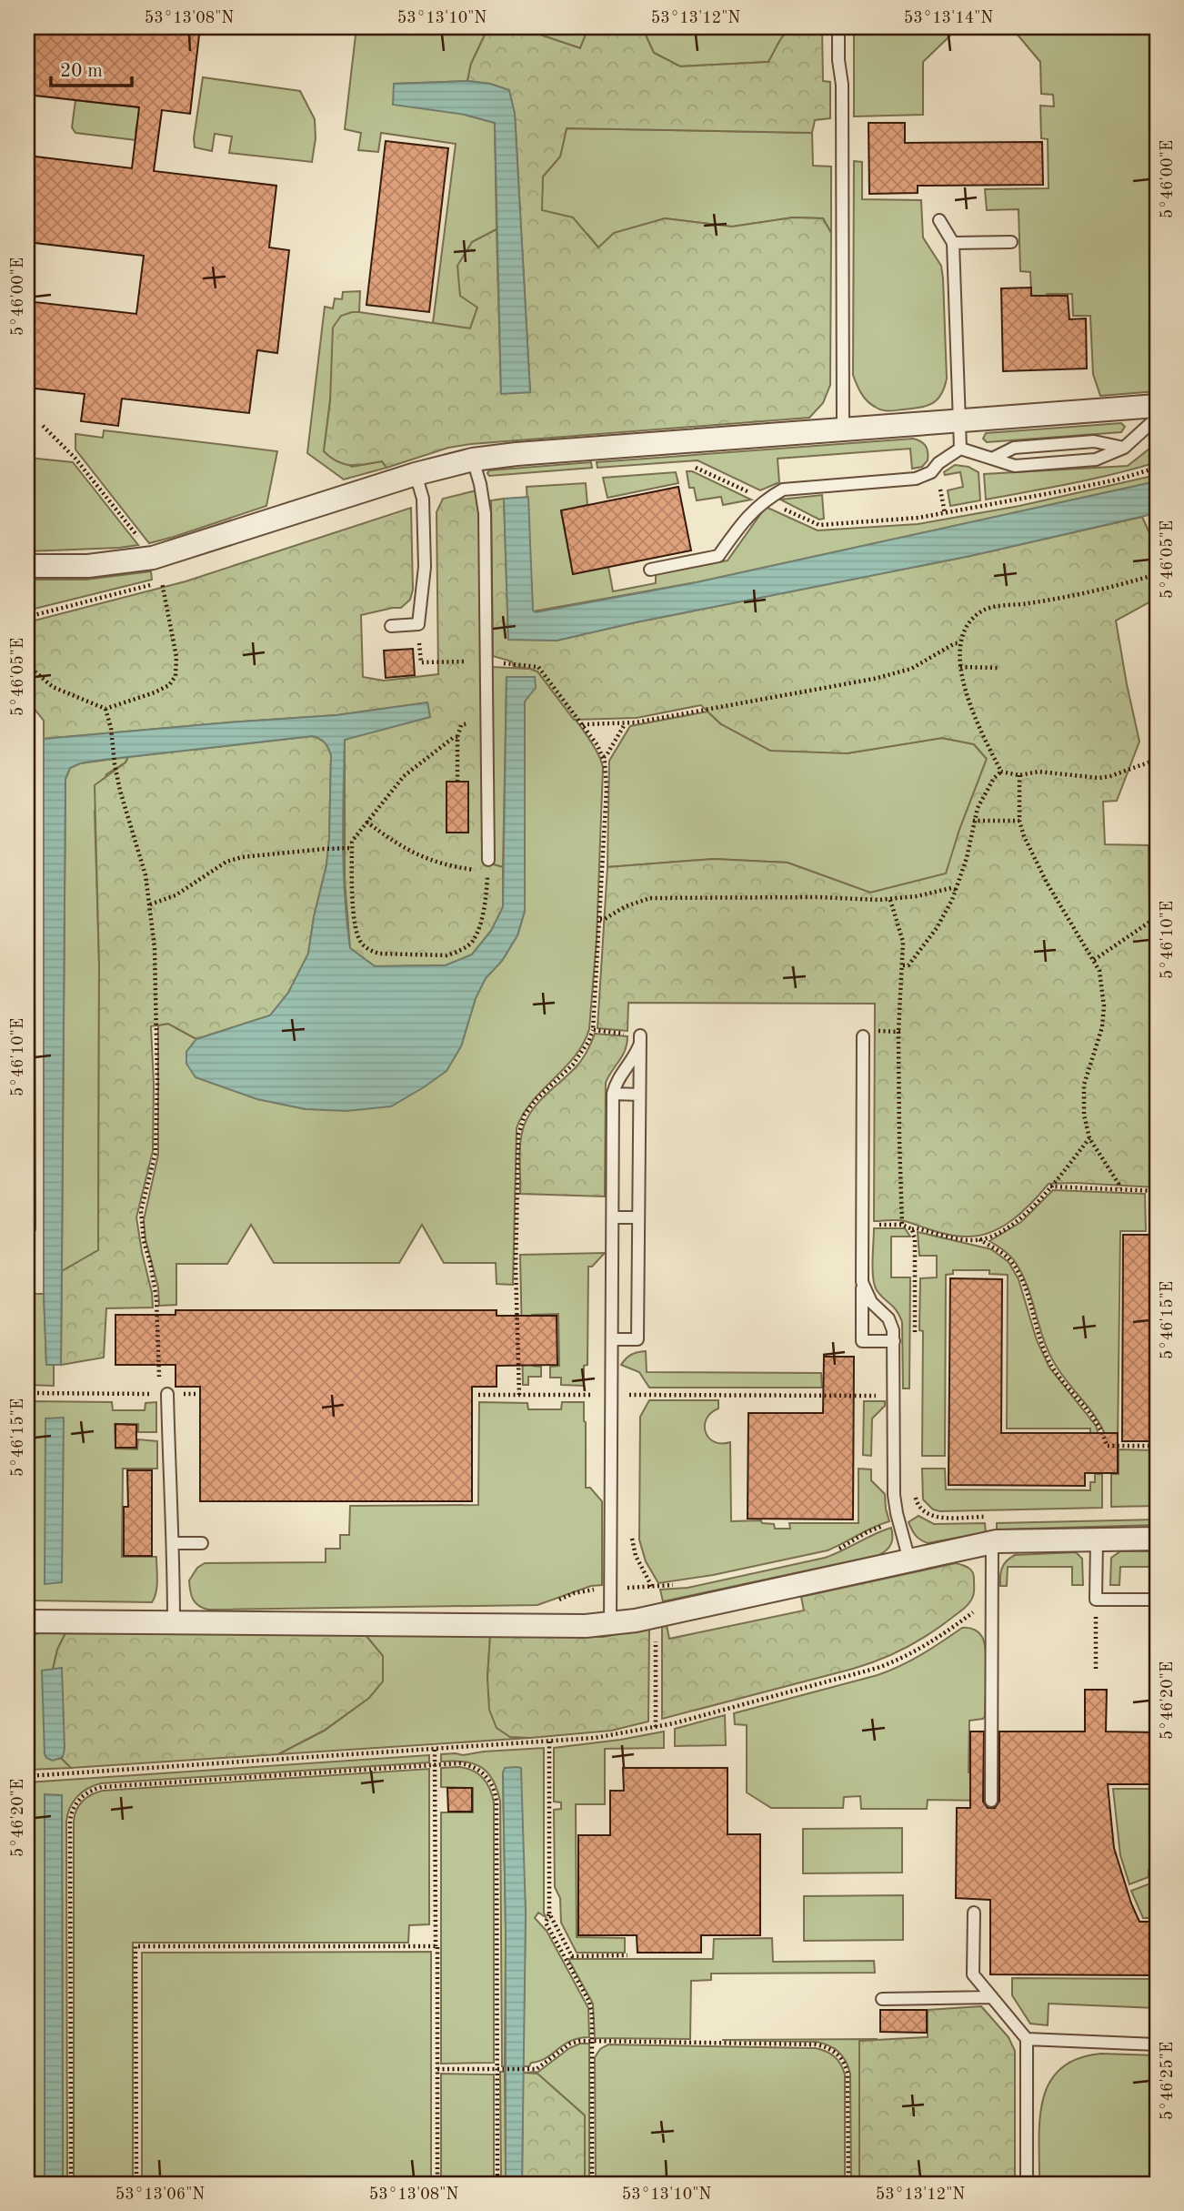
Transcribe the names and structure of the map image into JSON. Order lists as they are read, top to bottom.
{
  "scale_bar": "20 m",
  "coordinates": [
    "53°13'08\"N",
    "53°13'10\"N",
    "53°13'12\"N",
    "53°13'14\"N",
    "5°46'00\"E",
    "5°46'05\"E",
    "5°46'10\"E",
    "5°46'15\"E",
    "5°46'20\"E",
    "5°46'25\"E",
    "53°13'06\"N"
  ]
}
